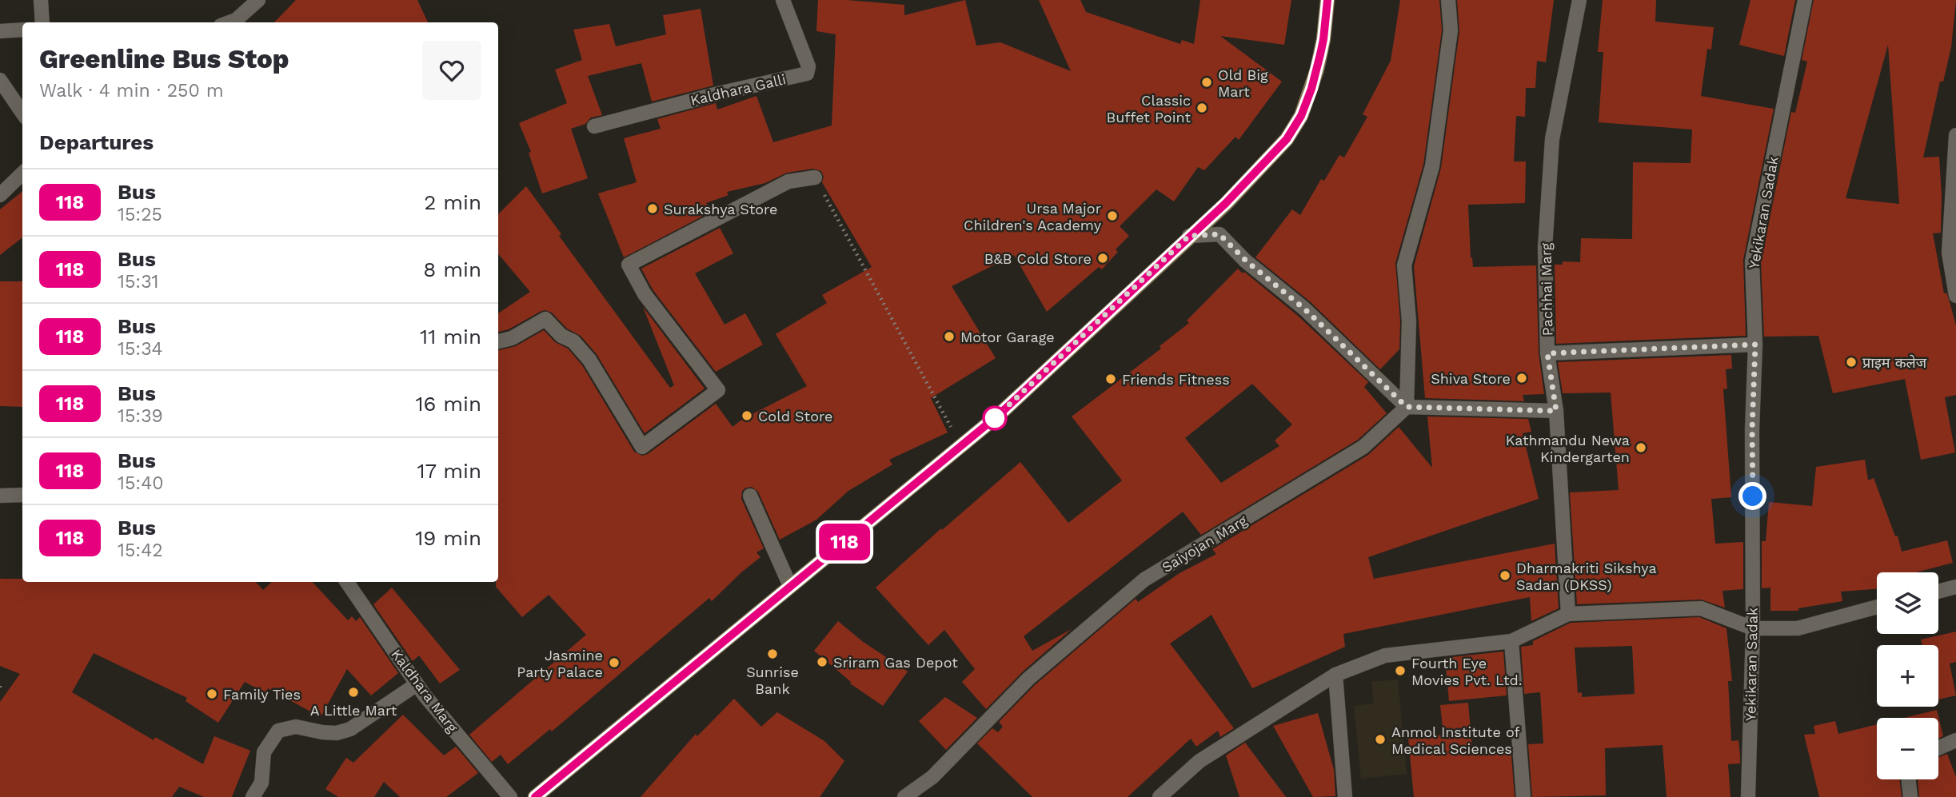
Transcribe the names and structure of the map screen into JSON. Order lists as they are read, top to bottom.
{
  "streets": {
    "street": [
      "Kaldhara Galli",
      "Yekikaran Sadak",
      "Pachhai Marg",
      "Saiyojan Marg",
      "Kaldhara Marg"
    ]
  },
  "places": [
    "Old Big Mart",
    "Classic Buffet Point",
    "Surakshya Store",
    "Ursa Major Children's Academy",
    "B&B Cold Store",
    "Motor Garage",
    "प्राइम कलेज",
    "Shiva Store",
    "Friends Fitness",
    "Cold Store",
    "Kathmandu Newa Kindergarten",
    "Dharmakriti Sikshya Sadan (DKSS)",
    "Sunrise Bank",
    "Sriram Gas Depot",
    "Jasmine Party Palace",
    "Fourth Eye Movies Pvt. Ltd.",
    "A Little Mart",
    "Family Ties",
    "Anmol Institute of Medical Sciences"
  ],
  "lines": ["bus line 118"],
  "page": {
    "on_map": "118",
    "heading": [
      ["Greenline Bus Stop", "Walk · 4 min · 250 m"],
      "Departures"
    ],
    "list": [
      {
        "mark": "118",
        "name": "Bus",
        "note": "15:25",
        "value": "2 min"
      },
      {
        "mark": "118",
        "name": "Bus",
        "note": "15:31",
        "value": "8 min"
      },
      {
        "mark": "118",
        "name": "Bus",
        "note": "15:34",
        "value": "11 min"
      },
      {
        "mark": "118",
        "name": "Bus",
        "note": "15:39",
        "value": "16 min"
      },
      {
        "mark": "118",
        "name": "Bus",
        "note": "15:40",
        "value": "17 min"
      },
      {
        "mark": "118",
        "name": "Bus",
        "note": "15:42",
        "value": "19 min"
      }
    ],
    "map_buttons": ["+", "−"]
  }
}
